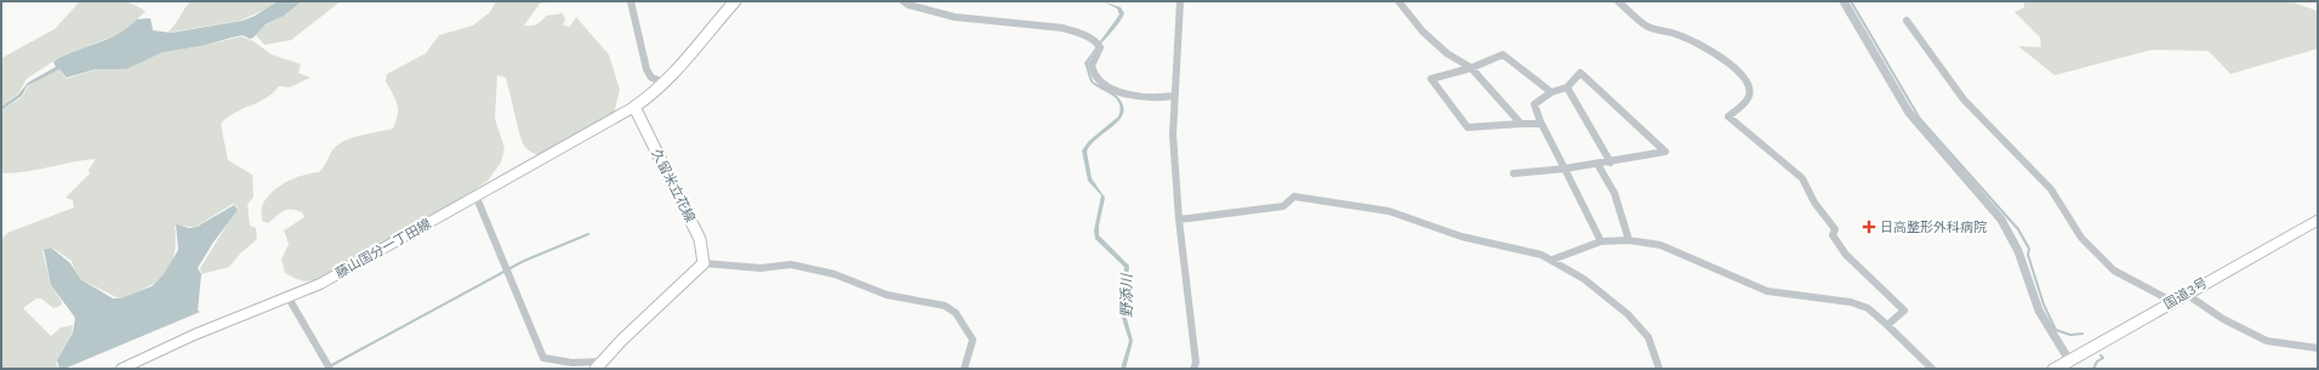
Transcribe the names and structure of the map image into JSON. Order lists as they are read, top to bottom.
{
  "streets": {
    "highway": ["国道3号"],
    "main road": ["久留米立花線", "藤山国分一丁田線"]
  },
  "crossings": [
    ["久留米立花線", "藤山国分一丁田線"]
  ],
  "water": ["野添川"],
  "places": {
    "health": ["日高整形外科病院"]
  }
}
